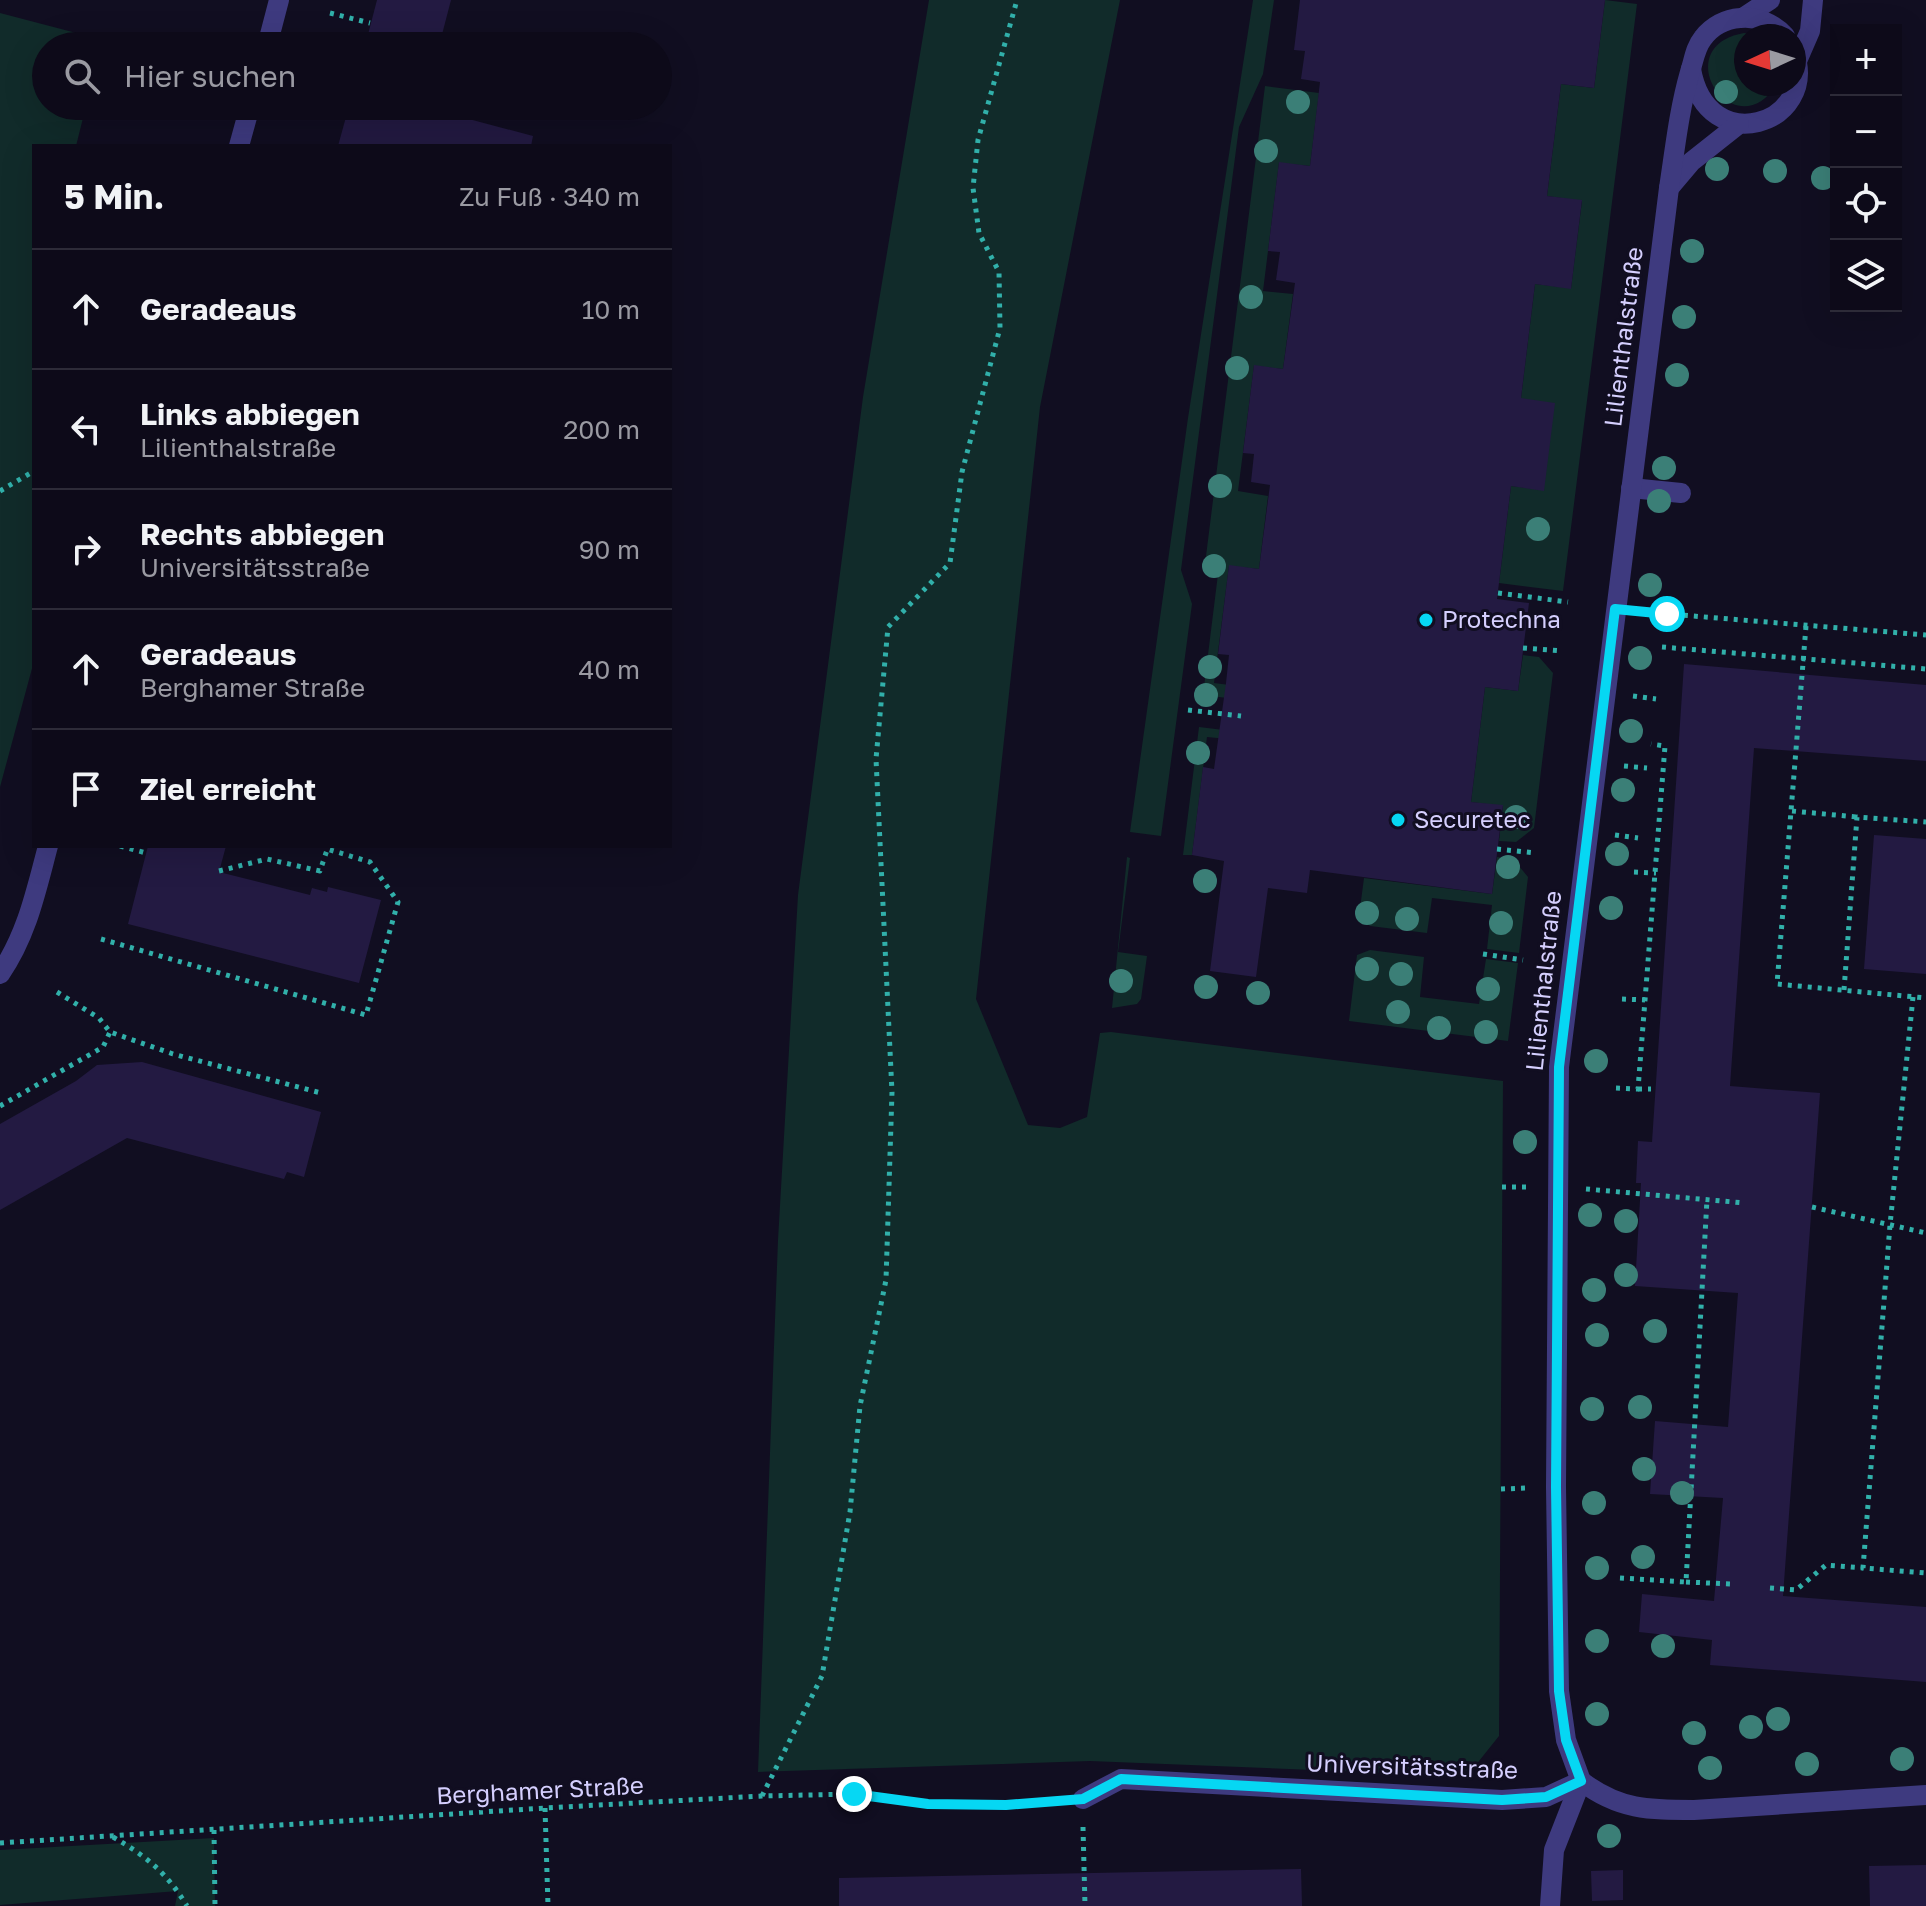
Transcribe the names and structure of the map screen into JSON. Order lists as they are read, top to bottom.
{
  "streets": {
    "street": ["Lilienthalstraße", "Universitätsstraße"],
    "path": ["Berghamer Straße"]
  },
  "crossings": [
    ["Lilienthalstraße", "Universitätsstraße"],
    ["Universitätsstraße", "Berghamer Straße"]
  ],
  "places": ["Protechna", "Securetec"],
  "north": "left",
  "page": {
    "map_buttons": ["+", "−"],
    "search": "Hier suchen",
    "heading": ["5 Min.", "Zu Fuß · 340 m"],
    "list": [
      ["Geradeaus", "10 m"],
      ["Links abbiegen", "Lilienthalstraße", "200 m"],
      ["Rechts abbiegen", "Universitätsstraße", "90 m"],
      ["Geradeaus", "Berghamer Straße", "40 m"],
      "Ziel erreicht"
    ]
  }
}
